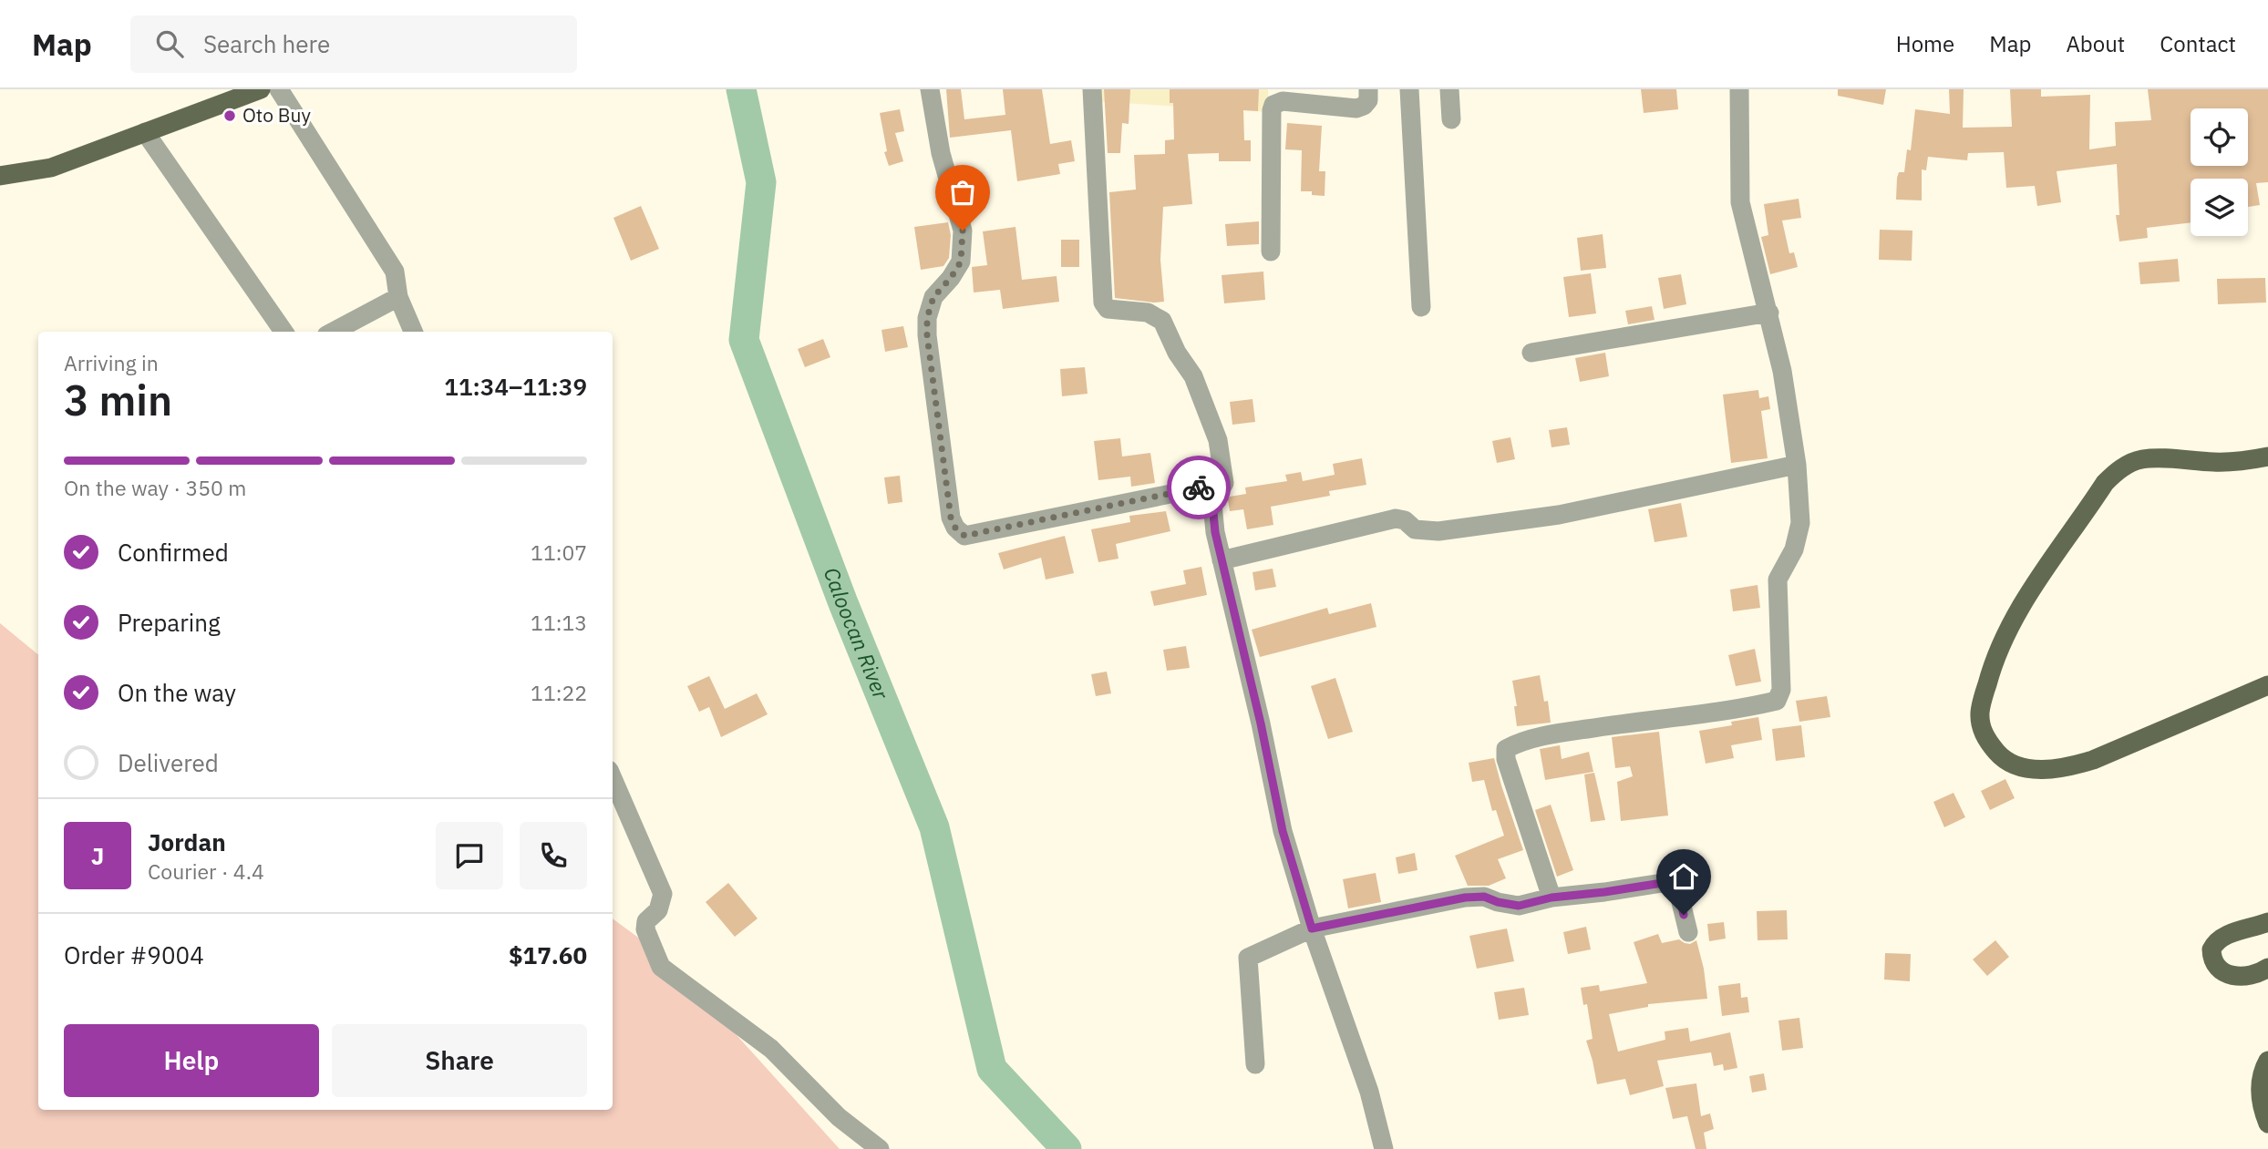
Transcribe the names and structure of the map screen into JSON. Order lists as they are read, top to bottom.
{
  "water": ["Caloocan River"],
  "places": ["Oto Buy"],
  "page": {
    "header": "Map",
    "search": "Search here",
    "nav": [
      "Home",
      "Map",
      "About",
      "Contact"
    ],
    "heading": ["3 min", "Arriving in", "11:34–11:39"],
    "panel": [
      "Jordan",
      "Courier · 4.4",
      "Order #9004",
      "$17.60"
    ],
    "bar": "On the way · 350 m",
    "list": [
      ["Confirmed", "11:07"],
      ["Preparing", "11:13"],
      ["On the way", "11:22"],
      "Delivered"
    ],
    "round": "J",
    "buttons": ["Help", "Share"]
  }
}
